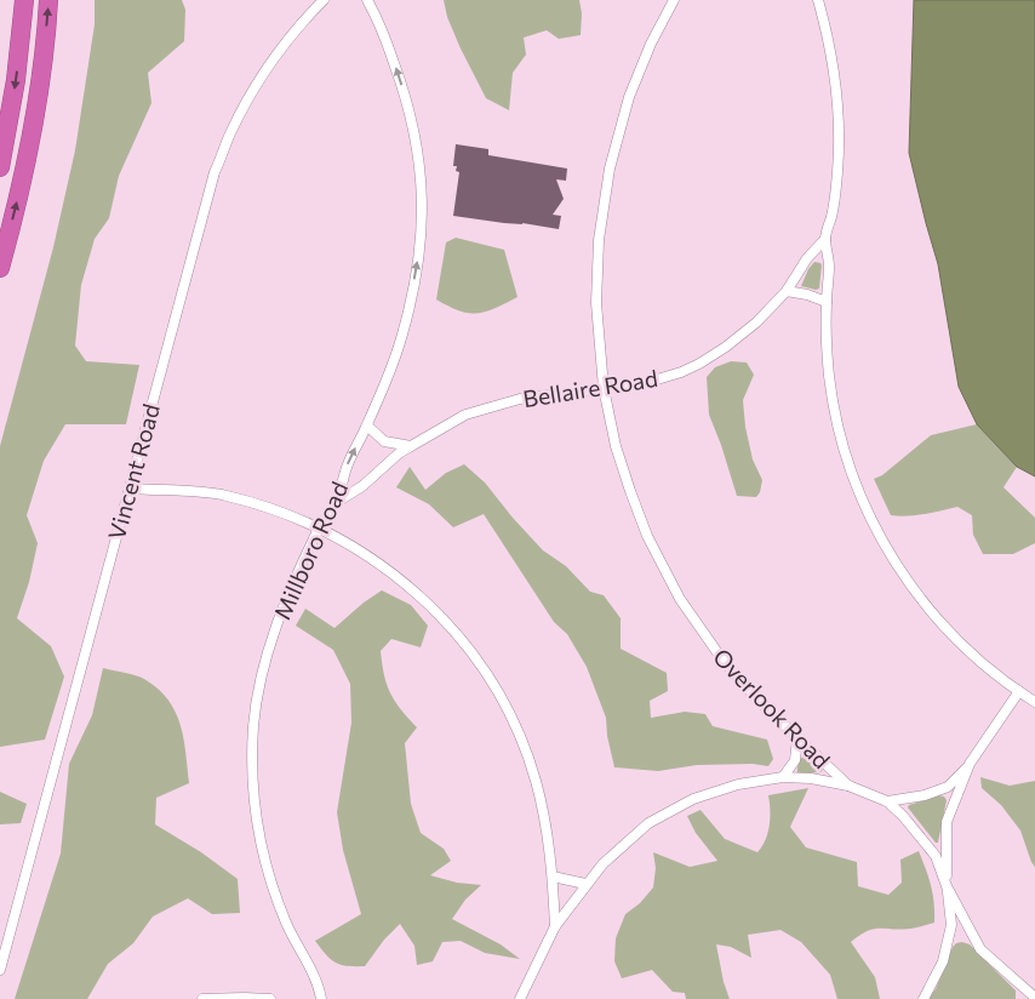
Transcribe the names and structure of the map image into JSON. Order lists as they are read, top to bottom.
{
  "streets": {
    "street": [
      "Bellaire Road",
      "Vincent Road",
      "Millboro Road",
      "Overlook Road"
    ]
  },
  "crossings": [
    ["Bellaire Road", "Millboro Road"],
    ["Bellaire Road", "Overlook Road"]
  ],
  "one_way": ["Millboro Road"]
}
